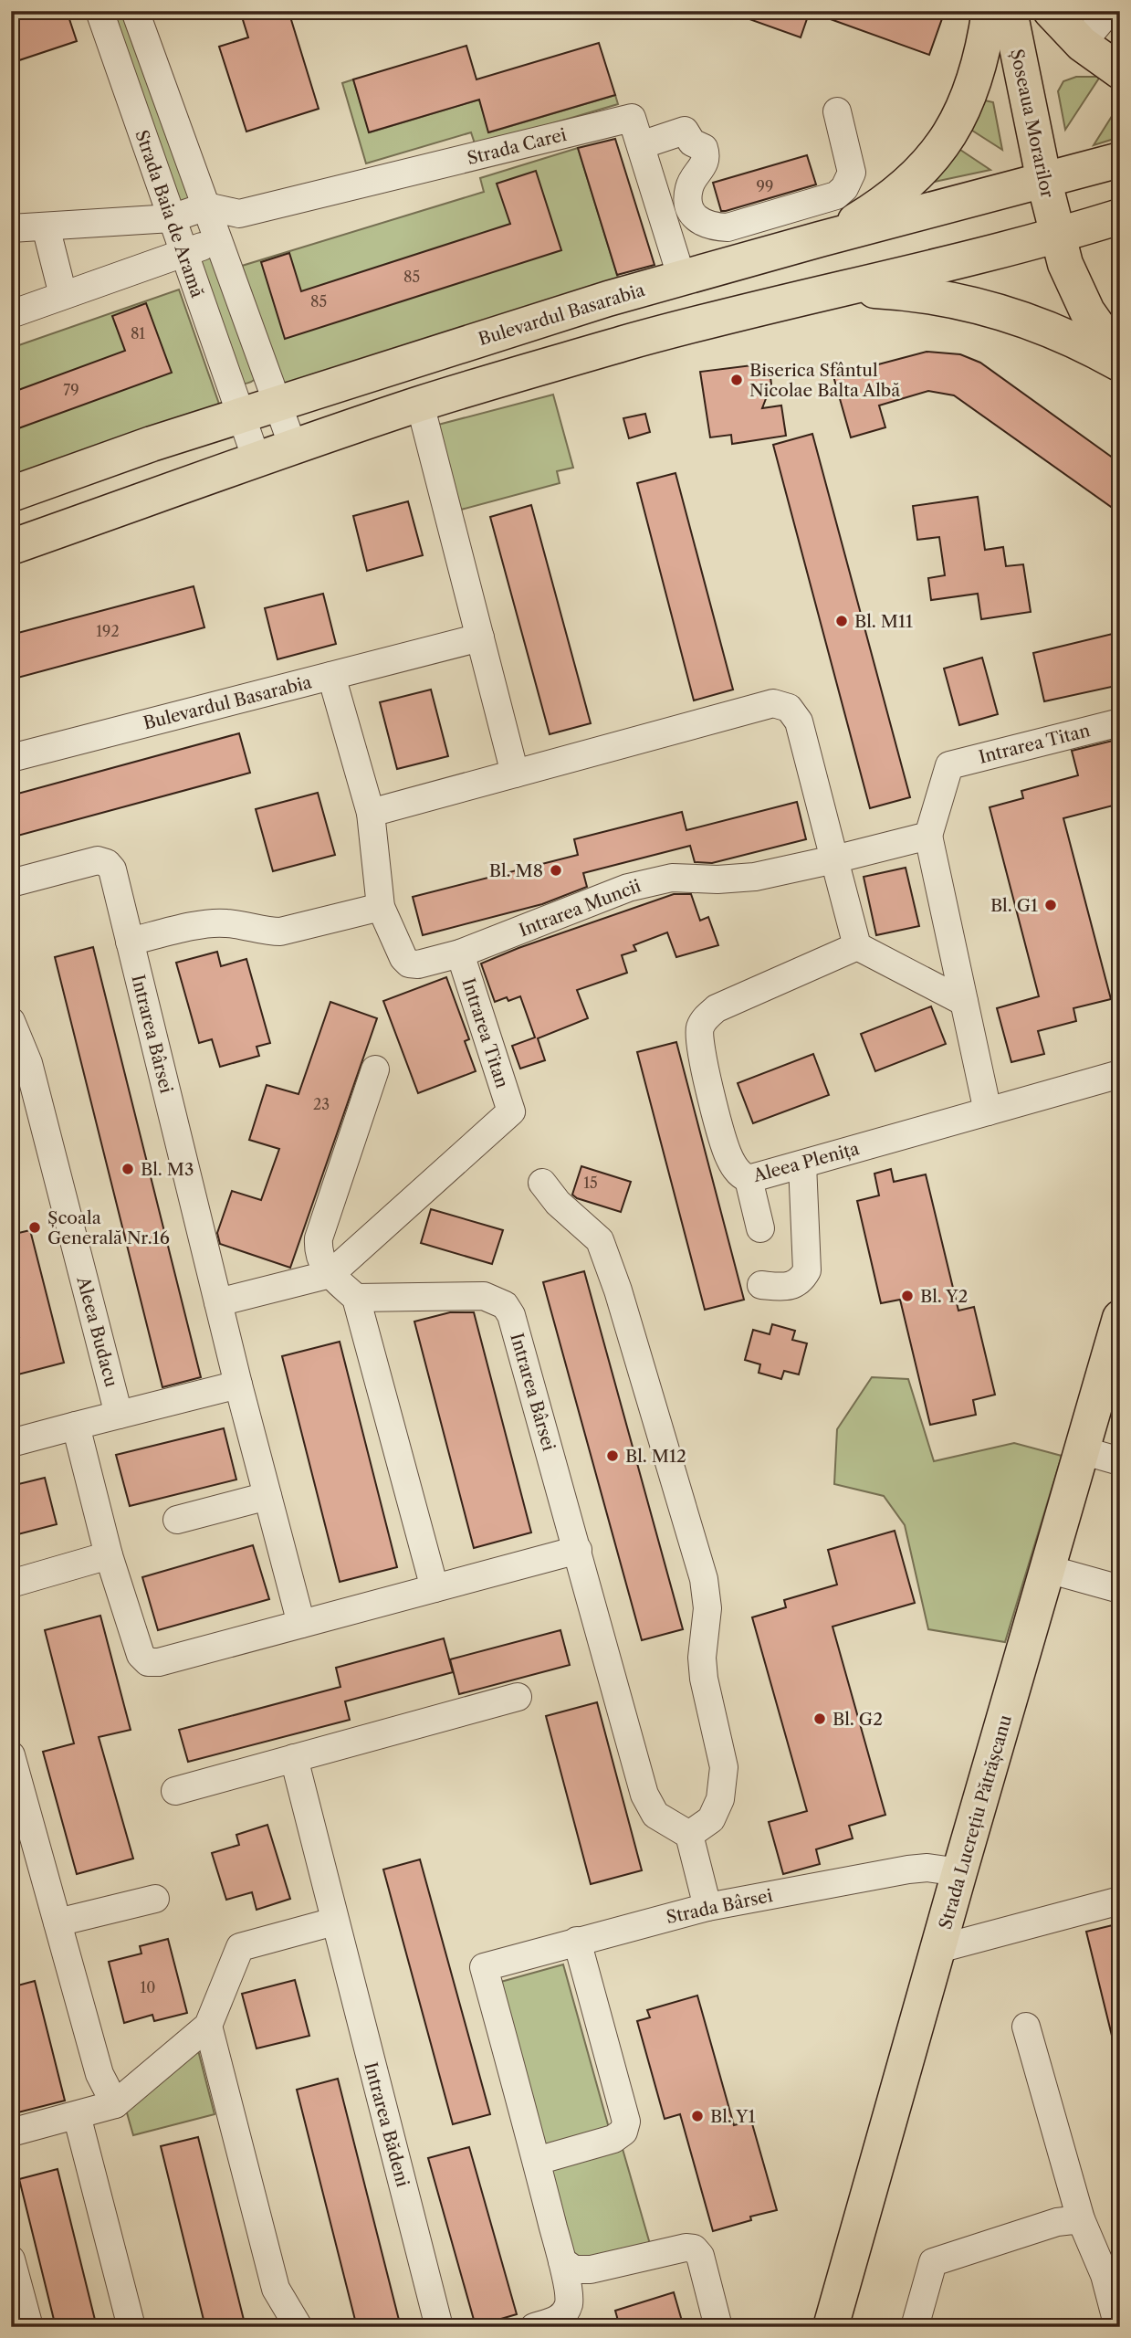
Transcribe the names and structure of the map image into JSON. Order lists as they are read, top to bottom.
{
  "streets": {
    "main road": ["Șoseaua Morarilor", "Bulevardul Basarabia", "Strada Lucrețiu Pătrășcanu"],
    "street": [
      "Strada Carei",
      "Strada Baia de Aramă",
      "Intrarea Titan",
      "Intrarea Muncii",
      "Intrarea Bârsei",
      "Aleea Plenița",
      "Aleea Budacu",
      "Strada Bârsei",
      "Intrarea Bădeni"
    ]
  },
  "crossings": [
    ["Șoseaua Morarilor", "Bulevardul Basarabia"],
    ["Strada Carei", "Strada Baia de Aramă"],
    ["Strada Carei", "Bulevardul Basarabia"],
    ["Strada Baia de Aramă", "Bulevardul Basarabia"],
    ["Bulevardul Basarabia", "Intrarea Muncii"],
    ["Intrarea Titan", "Intrarea Muncii"],
    ["Strada Lucrețiu Pătrășcanu", "Strada Bârsei"]
  ],
  "places": [
    "Biserica Sfântul Nicolae Balta Albă",
    "Bl. M11",
    "Bl. M8",
    "Bl. G1",
    "Bl. M3",
    "Școala Generală Nr.16",
    "Bl. Y2",
    "Bl. M12",
    "Bl. G2",
    "Bl. Y1"
  ],
  "house_numbers": [
    "99",
    "85",
    "85",
    "81",
    "79",
    "192",
    "23",
    "15",
    "10"
  ]
}
